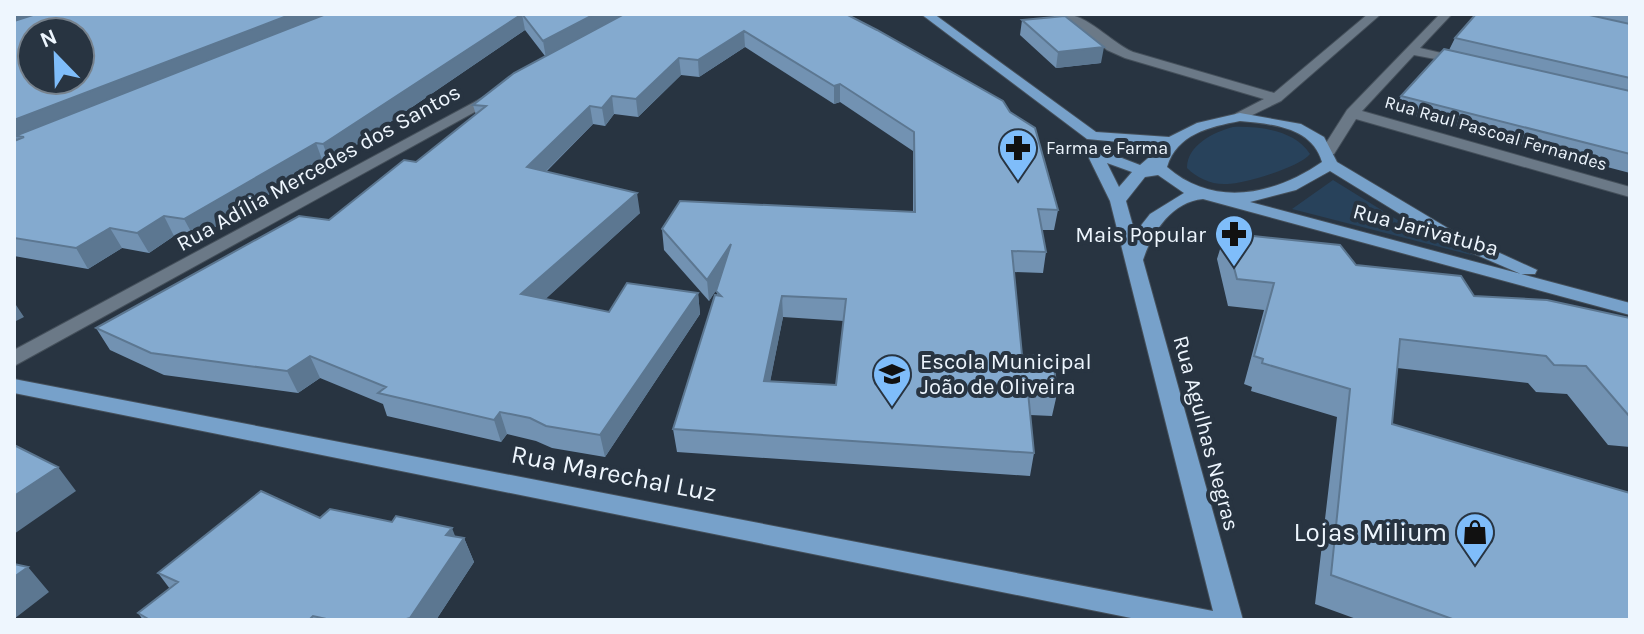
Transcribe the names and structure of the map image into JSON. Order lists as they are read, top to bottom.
{
  "streets": {
    "main road": ["Rua Jarivatuba", "Rua Agulhas Negras", "Rua Marechal Luz"],
    "street": ["Rua Raul Pascoal Fernandes", "Rua Adília Mercedes dos Santos"]
  },
  "places": {
    "pharmacy": ["Farma e Farma", "Mais Popular"],
    "school or university": ["Escola Municipal João de Oliveira"],
    "shop": ["Lojas Milium"]
  },
  "north": "top left"
}
